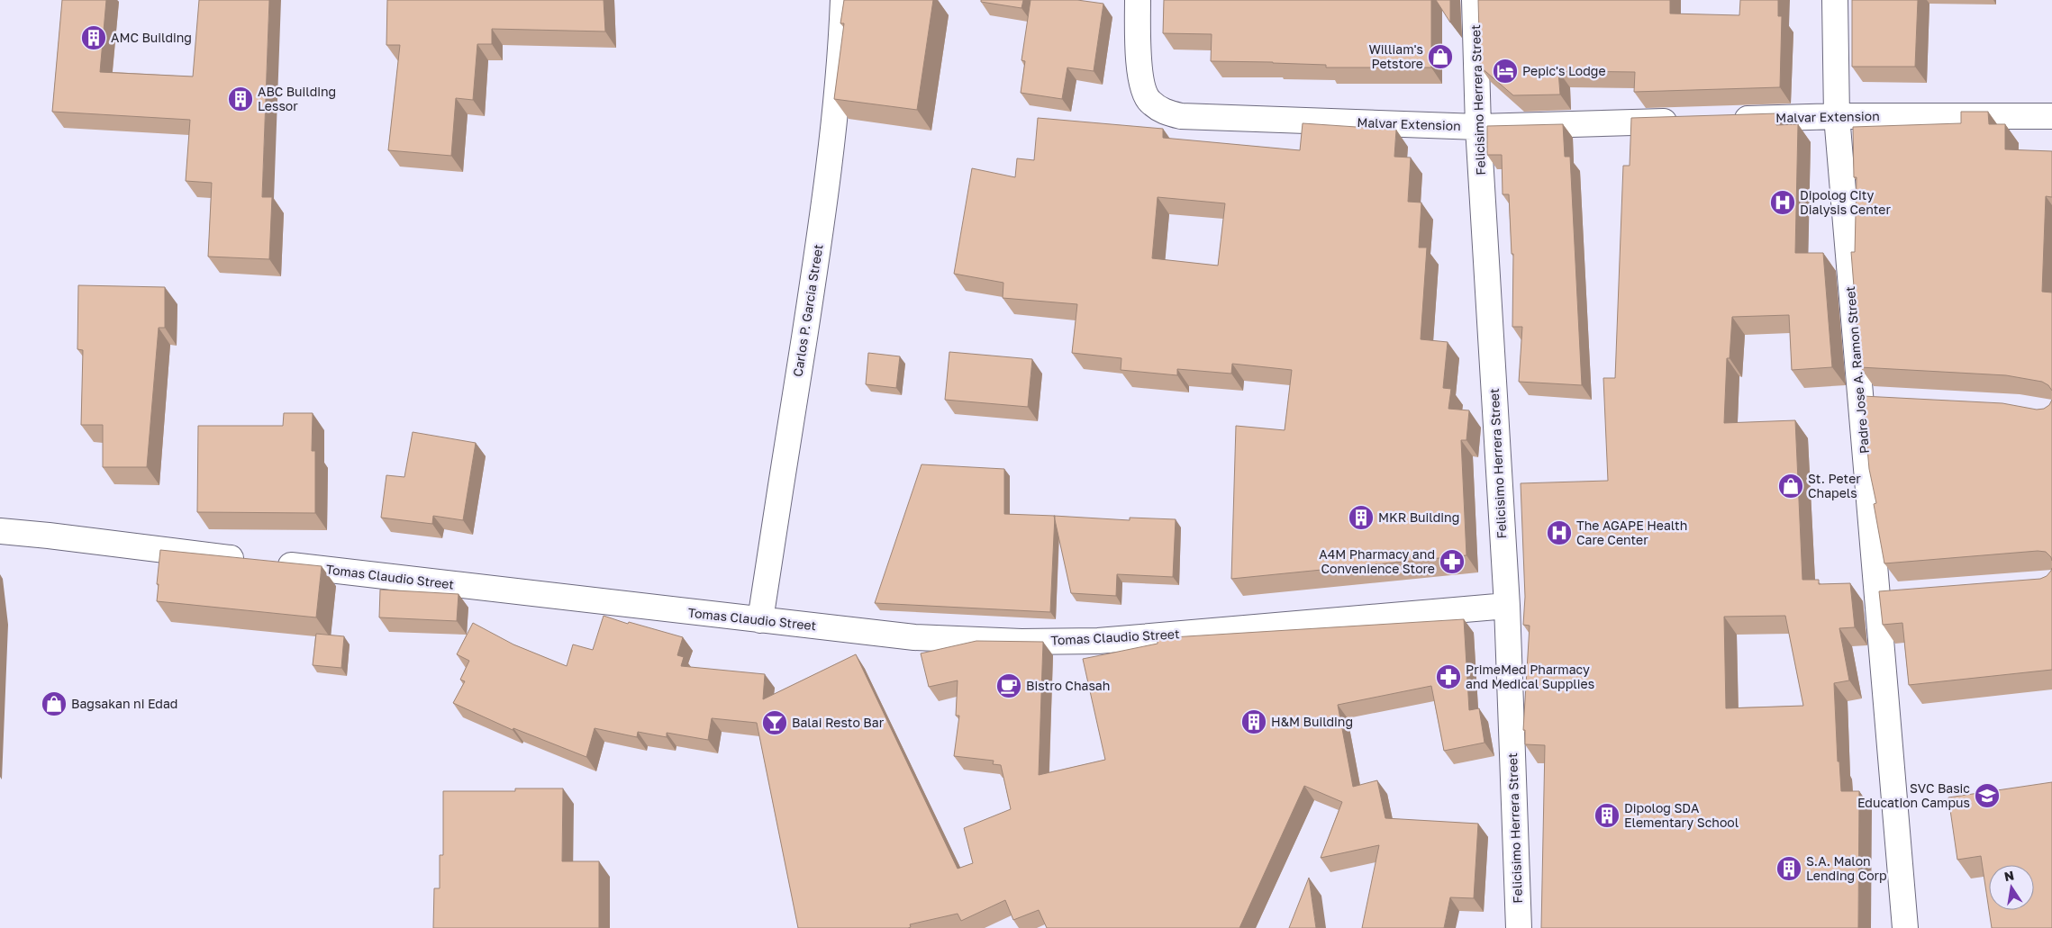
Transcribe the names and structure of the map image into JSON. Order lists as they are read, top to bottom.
{
  "streets": {
    "street": [
      "Felicisimo Herrera Street",
      "Malvar Extension",
      "Carlos P. Garcia Street",
      "Padre Jose A. Ramon Street",
      "Tomas Claudio Street"
    ]
  },
  "crossings": [
    ["Felicisimo Herrera Street", "Malvar Extension"],
    ["Felicisimo Herrera Street", "Tomas Claudio Street"],
    ["Malvar Extension", "Padre Jose A. Ramon Street"],
    ["Carlos P. Garcia Street", "Tomas Claudio Street"]
  ],
  "places": {
    "building": [
      "AMC Building",
      "ABC Building Lessor",
      "MKR Building",
      "H&M Building",
      "Dipolog SDA Elementary School",
      "S.A. Malon Lending Corp"
    ],
    "shop": ["William's Petstore", "St. Peter Chapels", "Bagsakan ni Edad"],
    "hotel": ["Pepic's Lodge"],
    "hospital": ["Dipolog City Dialysis Center", "The AGAPE Health Care Center"],
    "pharmacy": ["A4M Pharmacy and Convenience Store", "PrimeMed Pharmacy and Medical Supplies"],
    "cafe": ["Bistro Chasah"],
    "bar": ["Balai Resto Bar"],
    "school or university": ["SVC Basic Education Campus"]
  },
  "north": "top"
}
